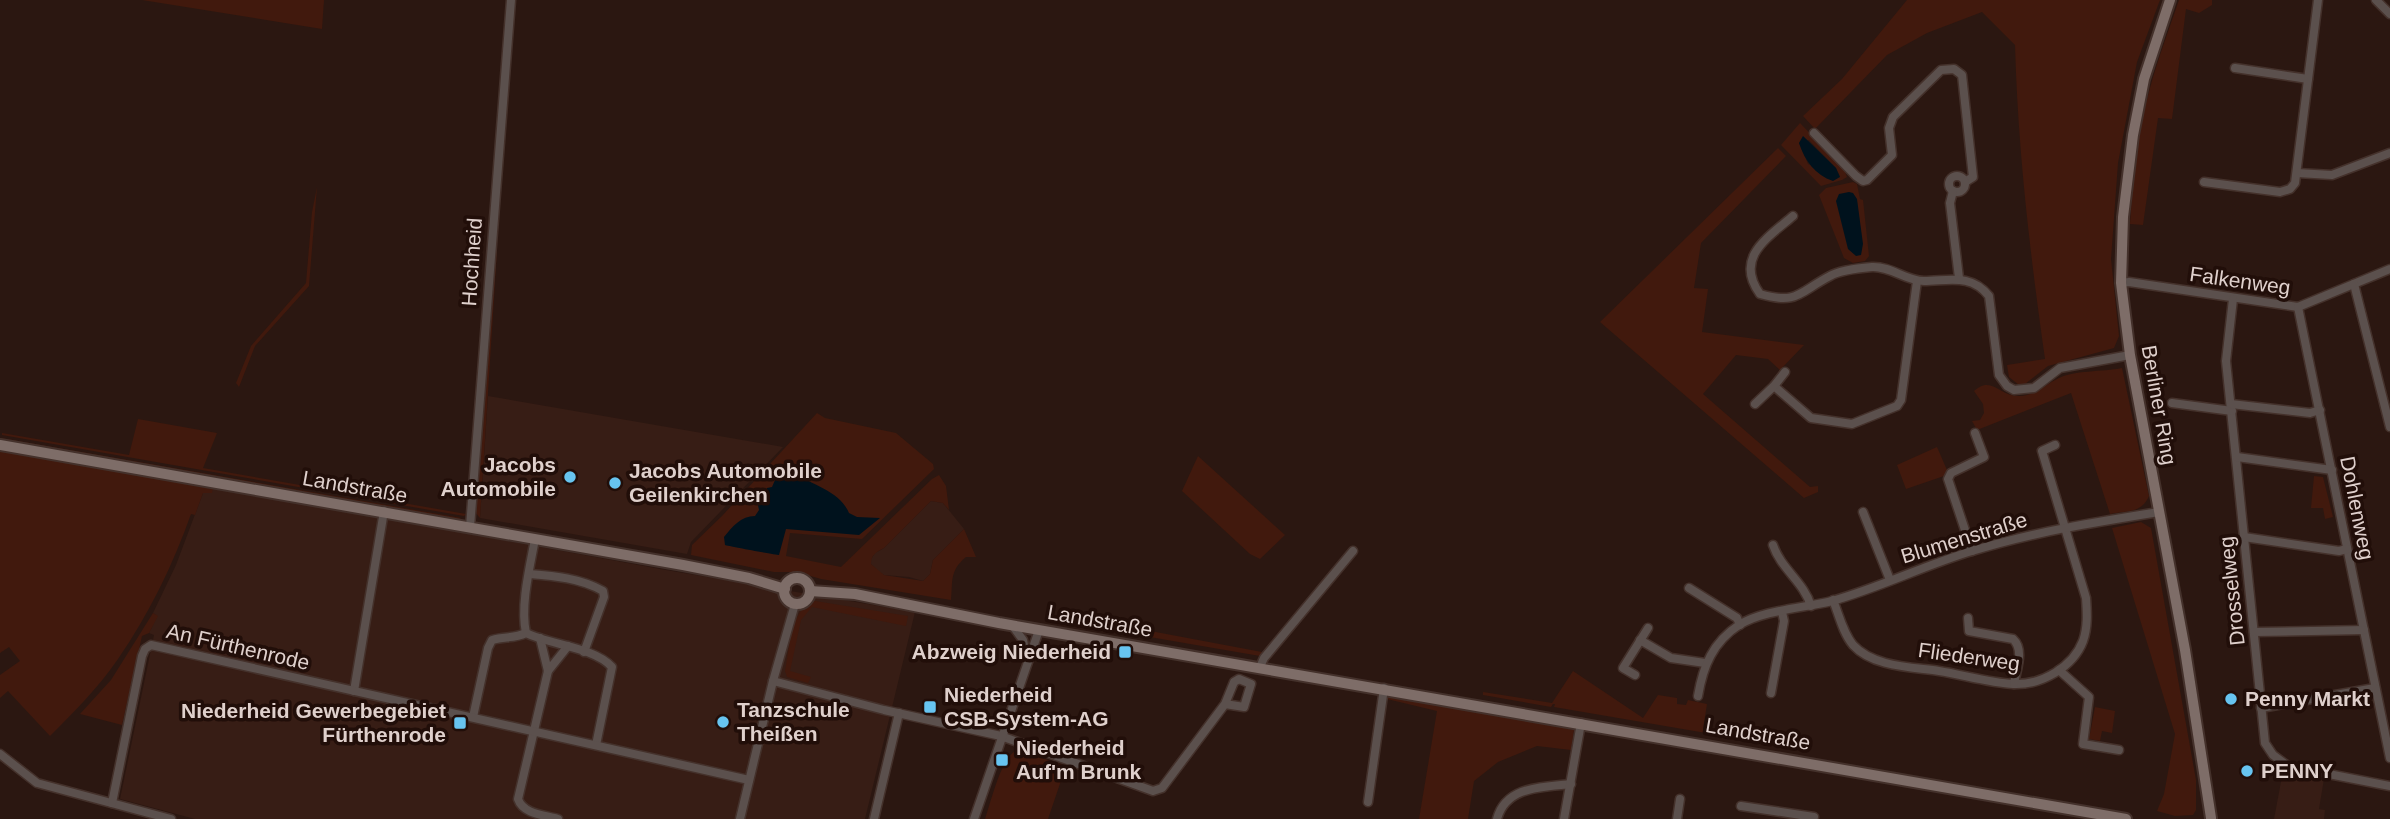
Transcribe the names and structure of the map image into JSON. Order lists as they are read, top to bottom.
{
  "streets": {
    "street": [
      "Hochheid",
      "Falkenweg",
      "Berliner Ring",
      "Landstraße",
      "Dohlenweg",
      "Blumenstraße",
      "Drosselweg",
      "An Fürthenrode",
      "Fliederweg"
    ]
  },
  "crossings": [
    ["Hochheid", "Landstraße"],
    ["Falkenweg", "Berliner Ring"],
    ["Falkenweg", "Dohlenweg"],
    ["Falkenweg", "Drosselweg"],
    ["Berliner Ring", "Blumenstraße"],
    ["Blumenstraße", "Fliederweg"]
  ],
  "places": {
    "other": [
      "Jacobs Automobile",
      "Jacobs Automobile Geilenkirchen",
      "Penny Markt",
      "Tanzschule Theißen",
      "PENNY"
    ],
    "transit": [
      "Abzweig Niederheid",
      "Niederheid CSB-System-AG",
      "Niederheid Gewerbegebiet Fürthenrode",
      "Niederheid Auf'm Brunk"
    ]
  }
}
